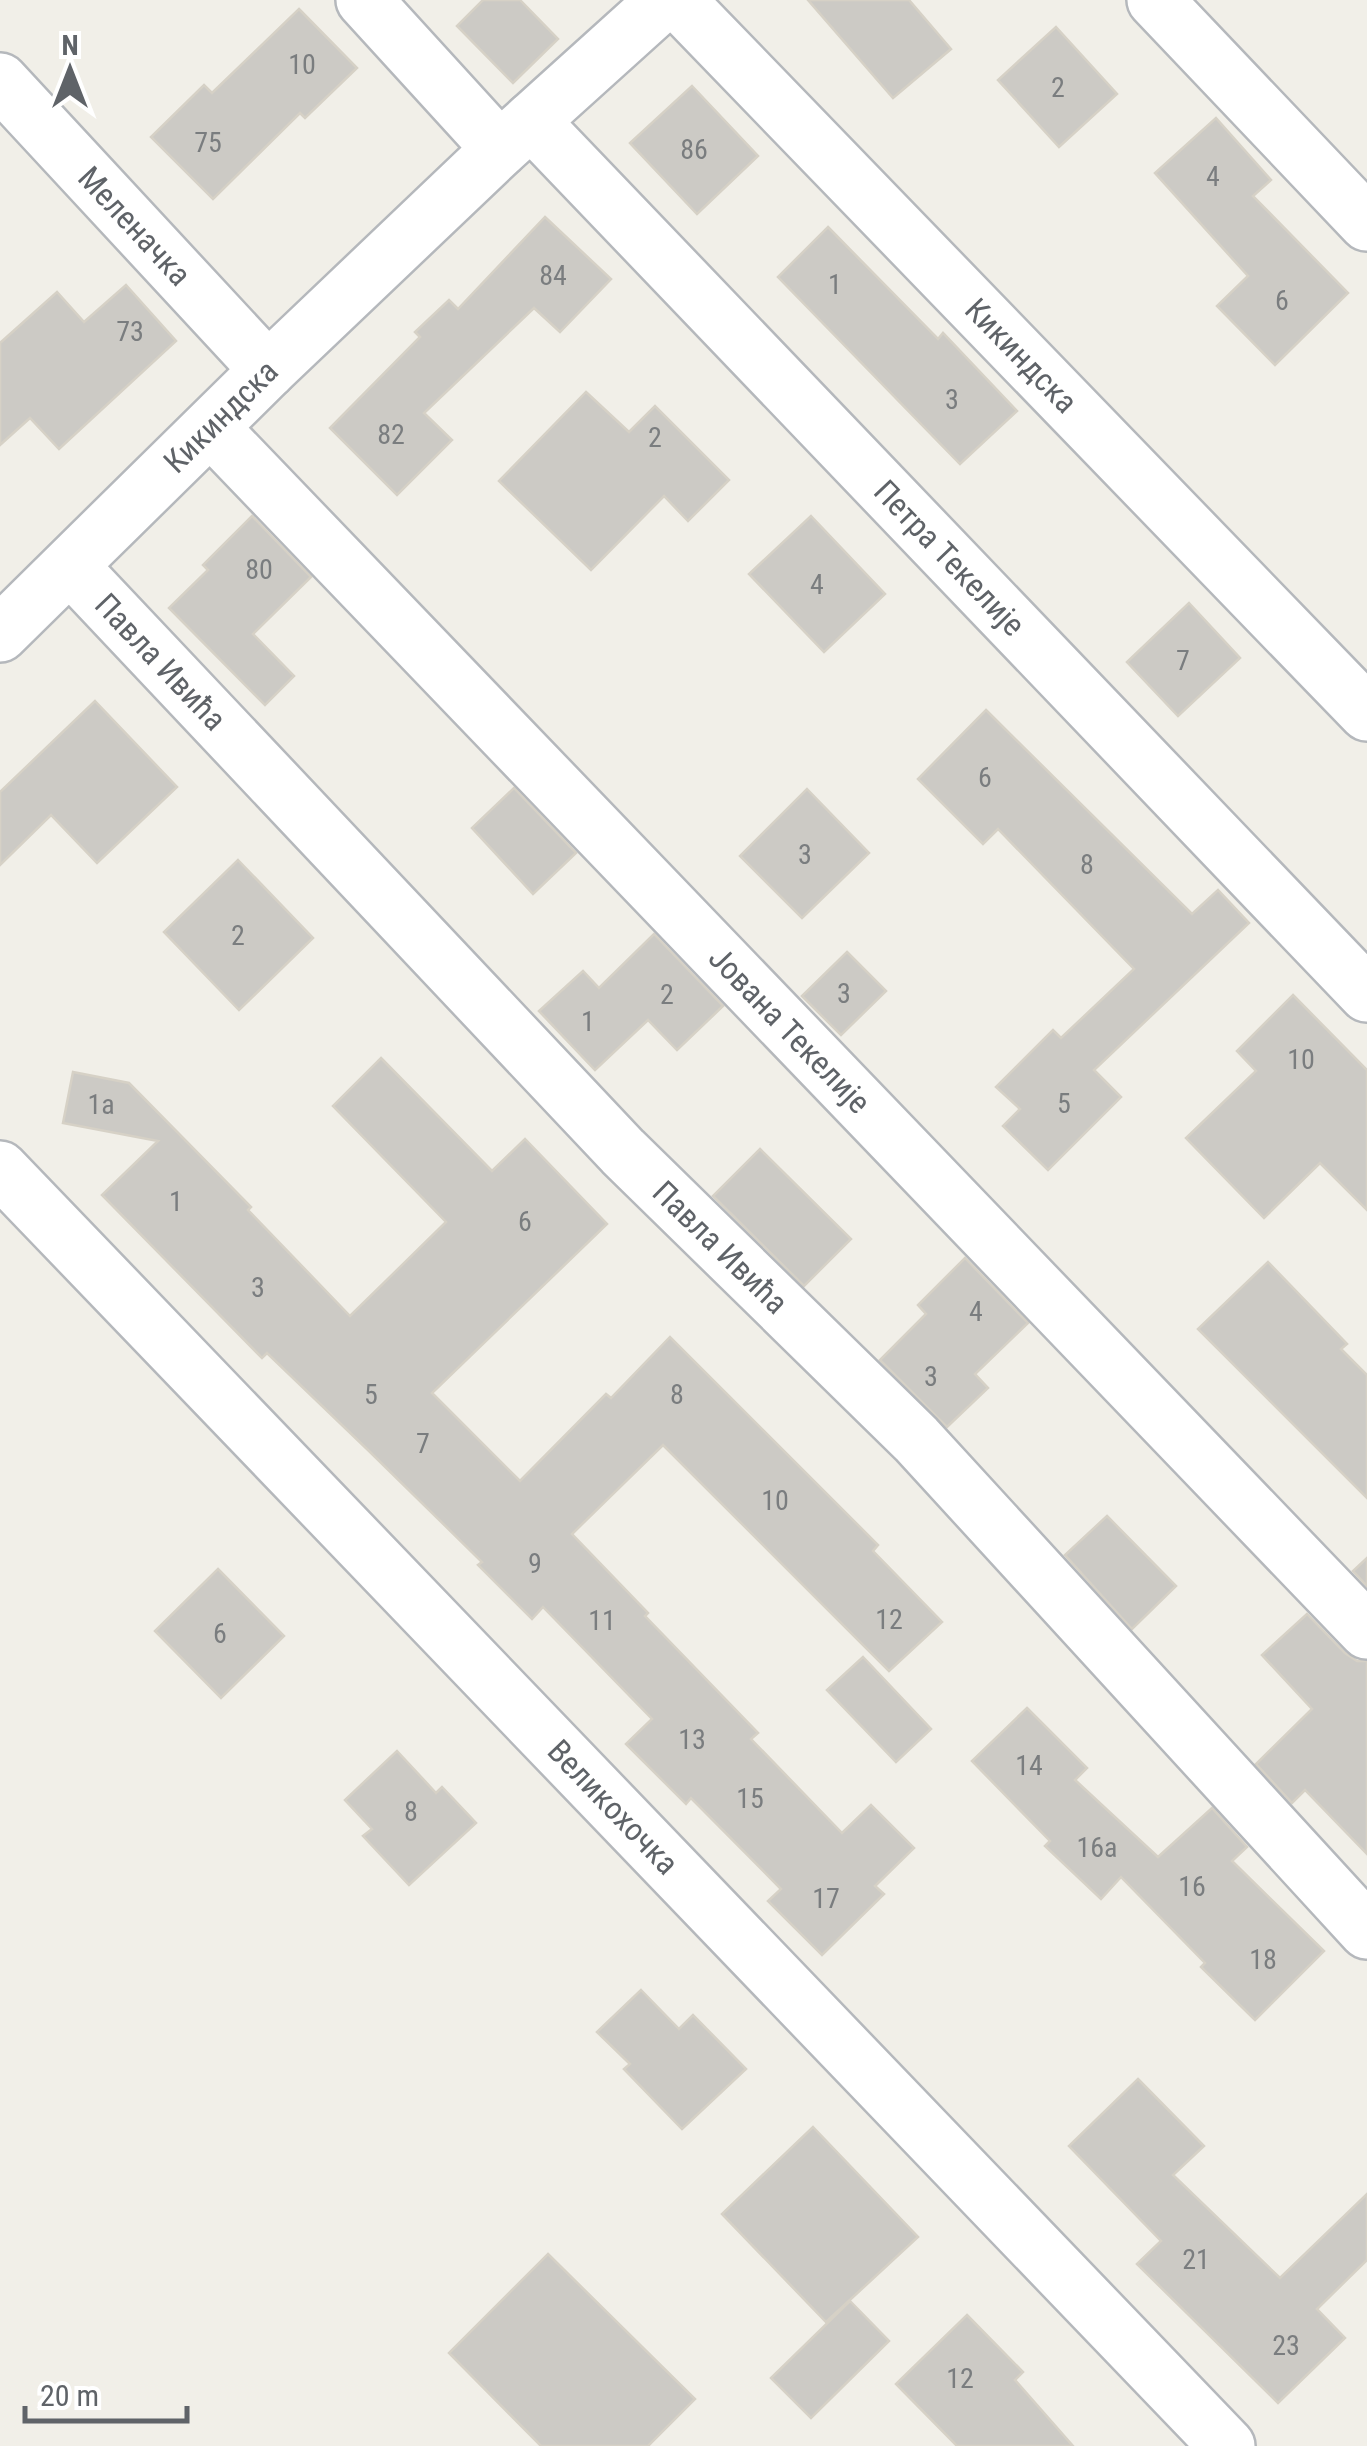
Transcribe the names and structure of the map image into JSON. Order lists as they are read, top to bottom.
{
  "streets": {
    "street": [
      "Меленачка",
      "Кикиндска",
      "Петра Текелије",
      "Павла Ивића",
      "Јована Текелије",
      "Великохочка"
    ]
  },
  "crossings": [
    ["Меленачка", "Кикиндска"],
    ["Кикиндска", "Петра Текелије"],
    ["Кикиндска", "Павла Ивића"],
    ["Кикиндска", "Јована Текелије"]
  ],
  "house_numbers": [
    "10",
    "2",
    "75",
    "86",
    "4",
    "84",
    "1",
    "6",
    "73",
    "3",
    "82",
    "2",
    "80",
    "4",
    "7",
    "6",
    "3",
    "8",
    "2",
    "3",
    "2",
    "1",
    "10",
    "5",
    "1a",
    "1",
    "6",
    "3",
    "4",
    "3",
    "5",
    "8",
    "7",
    "10",
    "9",
    "12",
    "11",
    "6",
    "13",
    "14",
    "15",
    "8",
    "16a",
    "16",
    "17",
    "18",
    "21",
    "23",
    "12"
  ],
  "scale_bar": "20 m",
  "north": "top"
}
